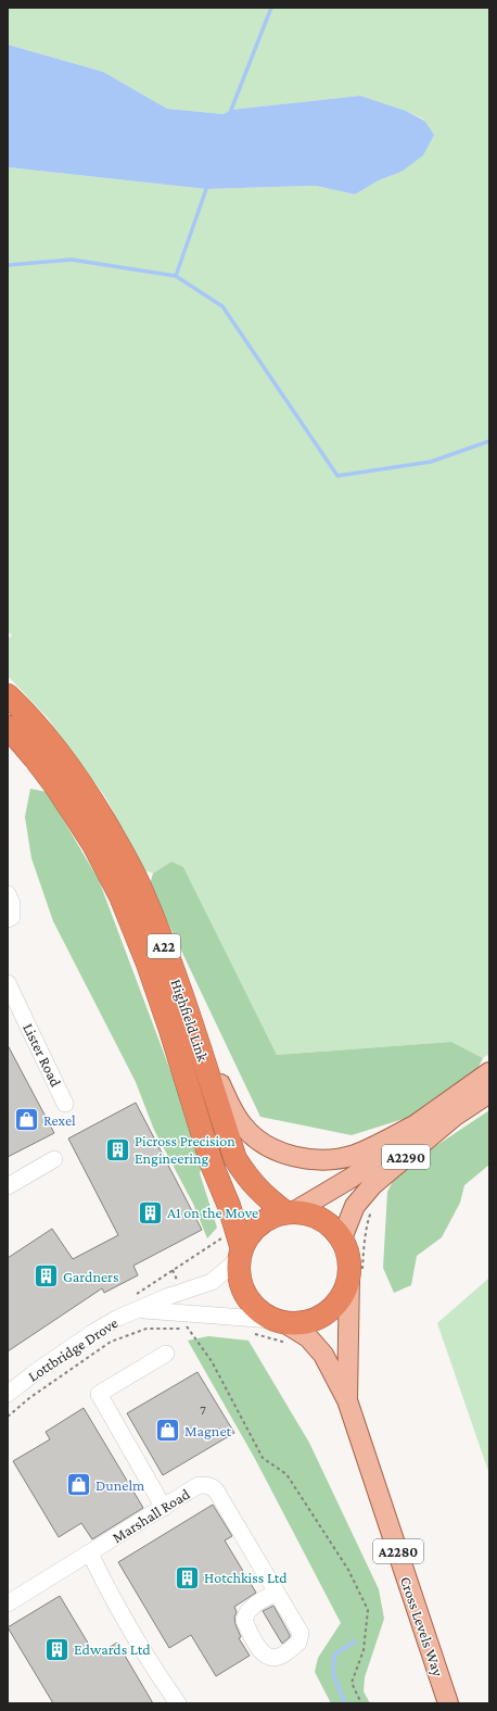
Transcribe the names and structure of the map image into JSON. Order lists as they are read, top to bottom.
{
  "streets": {
    "highway": ["A22", "Highfield Link"],
    "main road": ["A2290", "A2280", "Cross Levels Way"],
    "street": ["Lister Road", "Lottbridge Drove", "Marshall Road"]
  },
  "crossings": [
    ["Highfield Link", "A2290"],
    ["Highfield Link", "Lottbridge Drove"],
    ["Highfield Link", "Cross Levels Way"],
    ["A2290", "Lottbridge Drove"],
    ["A2290", "Cross Levels Way"],
    ["Lottbridge Drove", "Cross Levels Way"]
  ],
  "places": {
    "shop": ["Rexel", "Magnet", "Dunelm"],
    "building": [
      "Picross Precision Engineering",
      "A1 on the Move",
      "Gardners",
      "Hotchkiss Ltd",
      "Edwards Ltd"
    ]
  },
  "house_numbers": ["7"]
}
